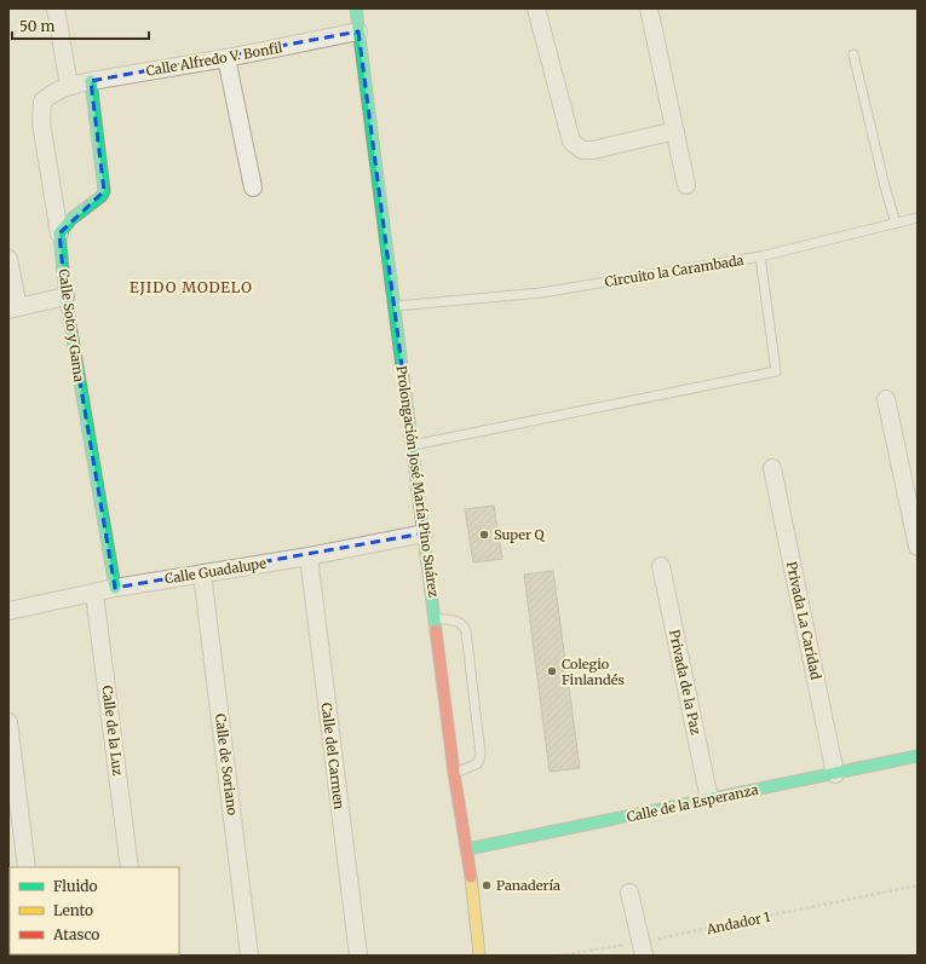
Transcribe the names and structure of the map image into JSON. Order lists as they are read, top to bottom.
{
  "streets": {
    "street": [
      "Calle Alfredo V. Bonfil",
      "Calle Soto y Gama",
      "Prolongación José María Pino Suárez",
      "Calle Guadalupe",
      "Privada La Caridad",
      "Privada de la Paz",
      "Calle de la Luz",
      "Calle del Carmen",
      "Calle de Soriano",
      "Calle de la Esperanza"
    ],
    "lane": ["Circuito la Carambada"],
    "path": ["Andador 1"]
  },
  "crossings": [
    ["Calle Alfredo V. Bonfil", "Calle Soto y Gama"],
    ["Calle Alfredo V. Bonfil", "Prolongación José María Pino Suárez"],
    ["Circuito la Carambada", "Prolongación José María Pino Suárez"],
    ["Calle Soto y Gama", "Calle Guadalupe"],
    ["Prolongación José María Pino Suárez", "Calle Guadalupe"],
    ["Prolongación José María Pino Suárez", "Calle de la Esperanza"],
    ["Calle Guadalupe", "Calle de la Luz"],
    ["Calle Guadalupe", "Calle del Carmen"],
    ["Calle Guadalupe", "Calle de Soriano"],
    ["Privada La Caridad", "Calle de la Esperanza"],
    ["Privada de la Paz", "Calle de la Esperanza"]
  ],
  "districts": ["EJIDO MODELO"],
  "places": ["Super Q", "Colegio Finlandés", "Panadería"],
  "legend": ["Fluido", "Lento", "Atasco"],
  "scale_bar": "50 m"
}
